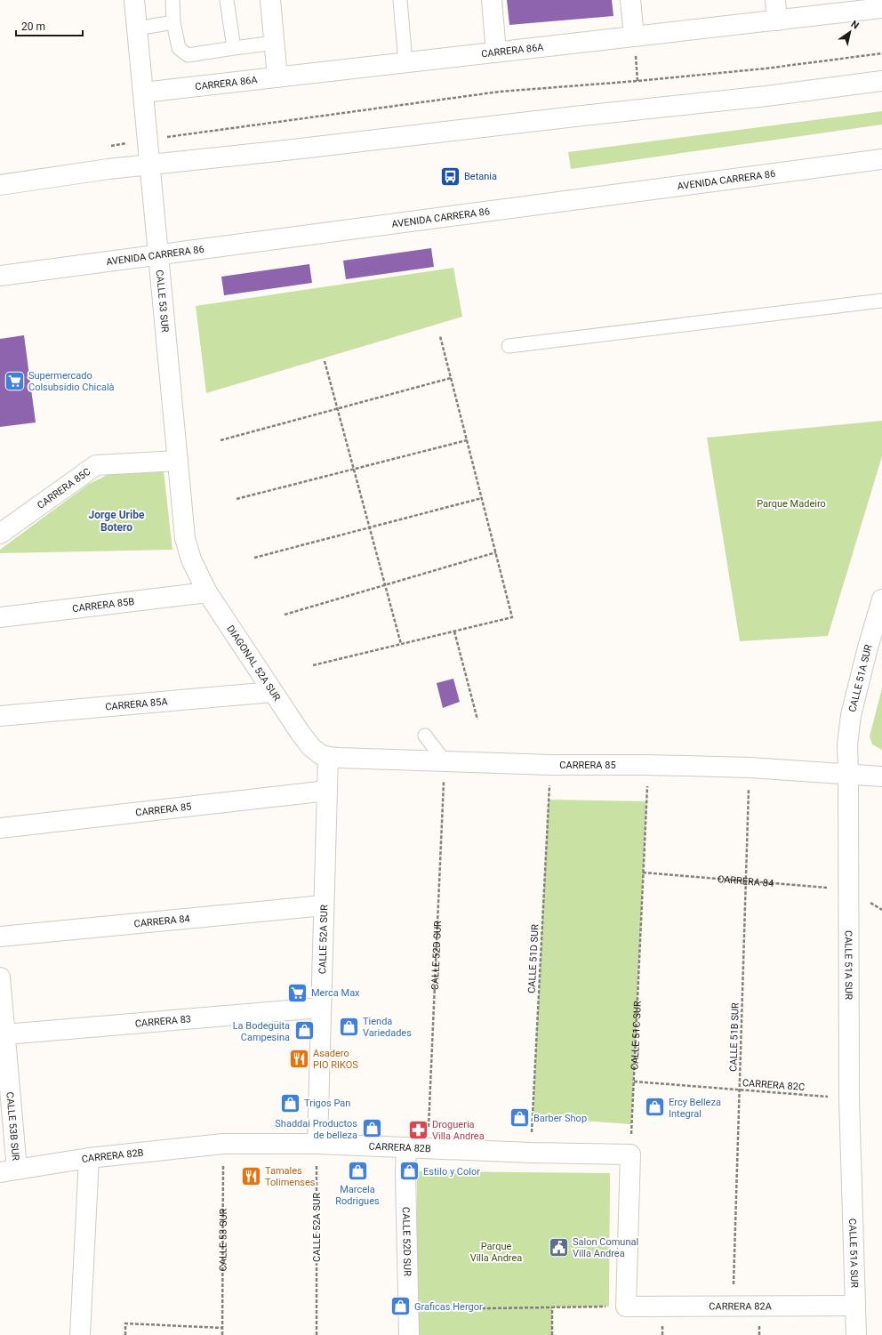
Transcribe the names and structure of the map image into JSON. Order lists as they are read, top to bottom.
{
  "streets": {
    "street": [
      "CARRERA 86A",
      "AVENIDA CARRERA 86",
      "CALLE 53 SUR",
      "CARRERA 85C",
      "CARRERA 85B",
      "DIAGONAL 52A SUR",
      "CALLE 51A SUR",
      "CARRERA 85A",
      "CARRERA 85",
      "CARRERA 84",
      "CALLE 52A SUR",
      "CALLE 52D SUR",
      "CARRERA 83",
      "CALLE 53B SUR",
      "CARRERA 82B",
      "CARRERA 82A"
    ],
    "path": [
      "CALLE 51D SUR",
      "CALLE 51C SUR",
      "CALLE 51B SUR",
      "CARRERA 82C"
    ]
  },
  "crossings": [
    ["CARRERA 86A", "CALLE 53 SUR"],
    ["AVENIDA CARRERA 86", "CALLE 53 SUR"],
    ["CALLE 53 SUR", "CARRERA 85C"],
    ["CALLE 53 SUR", "DIAGONAL 52A SUR"],
    ["CALLE 53 SUR", "CARRERA 82B"],
    ["CARRERA 85B", "DIAGONAL 52A SUR"],
    ["DIAGONAL 52A SUR", "CARRERA 85A"],
    ["DIAGONAL 52A SUR", "CARRERA 85"],
    ["DIAGONAL 52A SUR", "CALLE 52A SUR"],
    ["CALLE 51A SUR", "CARRERA 85"],
    ["CALLE 51A SUR", "CARRERA 84"],
    ["CALLE 51A SUR", "CARRERA 82C"],
    ["CALLE 51A SUR", "CARRERA 82A"],
    ["CARRERA 85", "CALLE 52A SUR"],
    ["CARRERA 85", "CALLE 52D SUR"],
    ["CARRERA 85", "CALLE 51D SUR"],
    ["CARRERA 85", "CALLE 51C SUR"],
    ["CARRERA 85", "CALLE 51B SUR"],
    ["CARRERA 84", "CALLE 52A SUR"],
    ["CARRERA 84", "CALLE 51C SUR"],
    ["CARRERA 84", "CALLE 51B SUR"],
    ["CALLE 52A SUR", "CARRERA 83"],
    ["CALLE 52A SUR", "CARRERA 82B"],
    ["CALLE 52D SUR", "CARRERA 82B"],
    ["CALLE 51D SUR", "CARRERA 82B"],
    ["CARRERA 83", "CALLE 53B SUR"],
    ["CALLE 51C SUR", "CARRERA 82C"],
    ["CALLE 51C SUR", "CARRERA 82B"],
    ["CALLE 51B SUR", "CARRERA 82C"],
    ["CALLE 51B SUR", "CARRERA 82A"],
    ["CALLE 53B SUR", "CARRERA 82B"]
  ],
  "districts": ["Jorge Uribe Botero"],
  "parks": ["Parque Madeiro", "Parque Villa Andrea"],
  "places": {
    "bus stop": ["Betania"],
    "supermarket": ["Supermercado Colsubsidio Chicalà", "Merca Max"],
    "shop": [
      "Tienda Variedades",
      "La Bodeguita Campesina",
      "Trigos Pan",
      "Ercy Belleza Integral",
      "Barber Shop",
      "Shaddai Productos de belleza",
      "Marcela Rodrigues",
      "Estilo y Color",
      "Graficas Hergor"
    ],
    "restaurant": ["Asadero PIO RIKOS", "Tamales Tolimenses"],
    "pharmacy": ["Drogueria Villa Andrea"],
    "public building": ["Salon Comunal Villa Andrea"]
  },
  "scale_bar": "20 m",
  "north": "top right"
}
